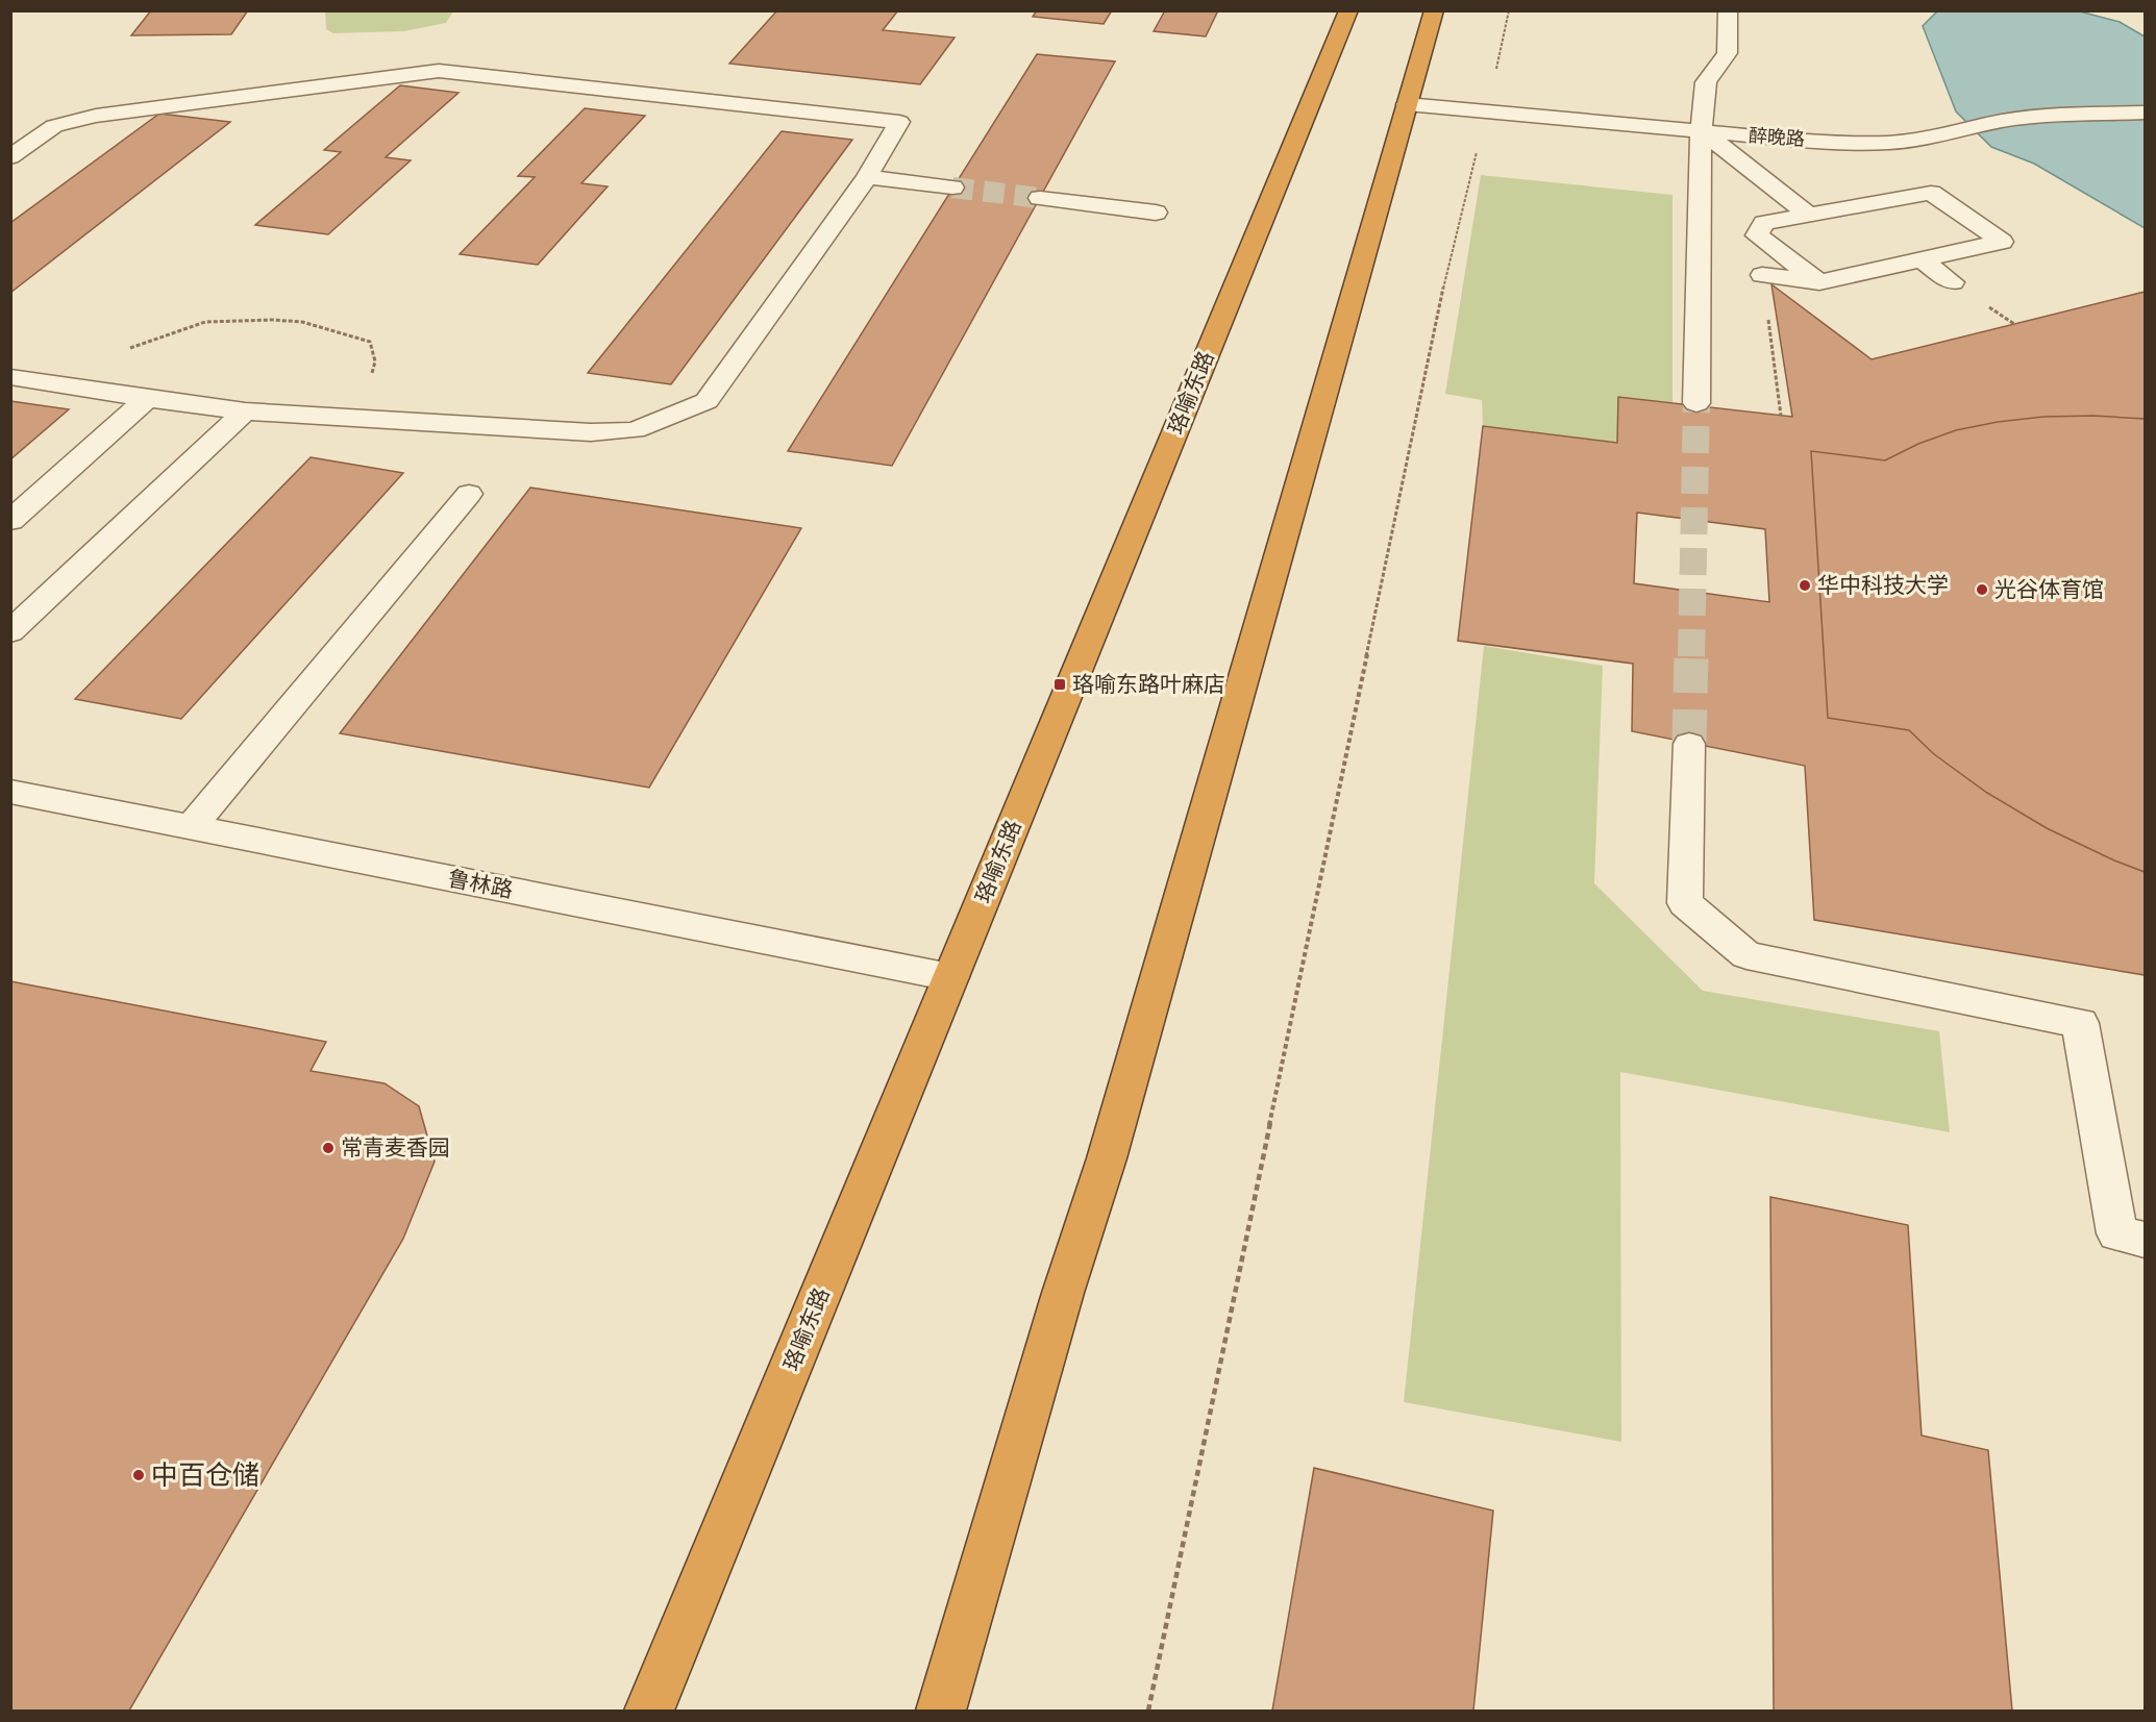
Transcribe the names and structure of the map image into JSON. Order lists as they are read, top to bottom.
{
  "streets": {
    "highway": ["珞喻东路"],
    "street": ["醉晚路", "鲁林路"]
  },
  "crossings": [
    ["珞喻东路", "鲁林路"]
  ],
  "places": {
    "other": [
      "华中科技大学",
      "光谷体育馆",
      "常青麦香园",
      "中百仓储"
    ],
    "transit": ["珞喻东路叶麻店"]
  }
}
